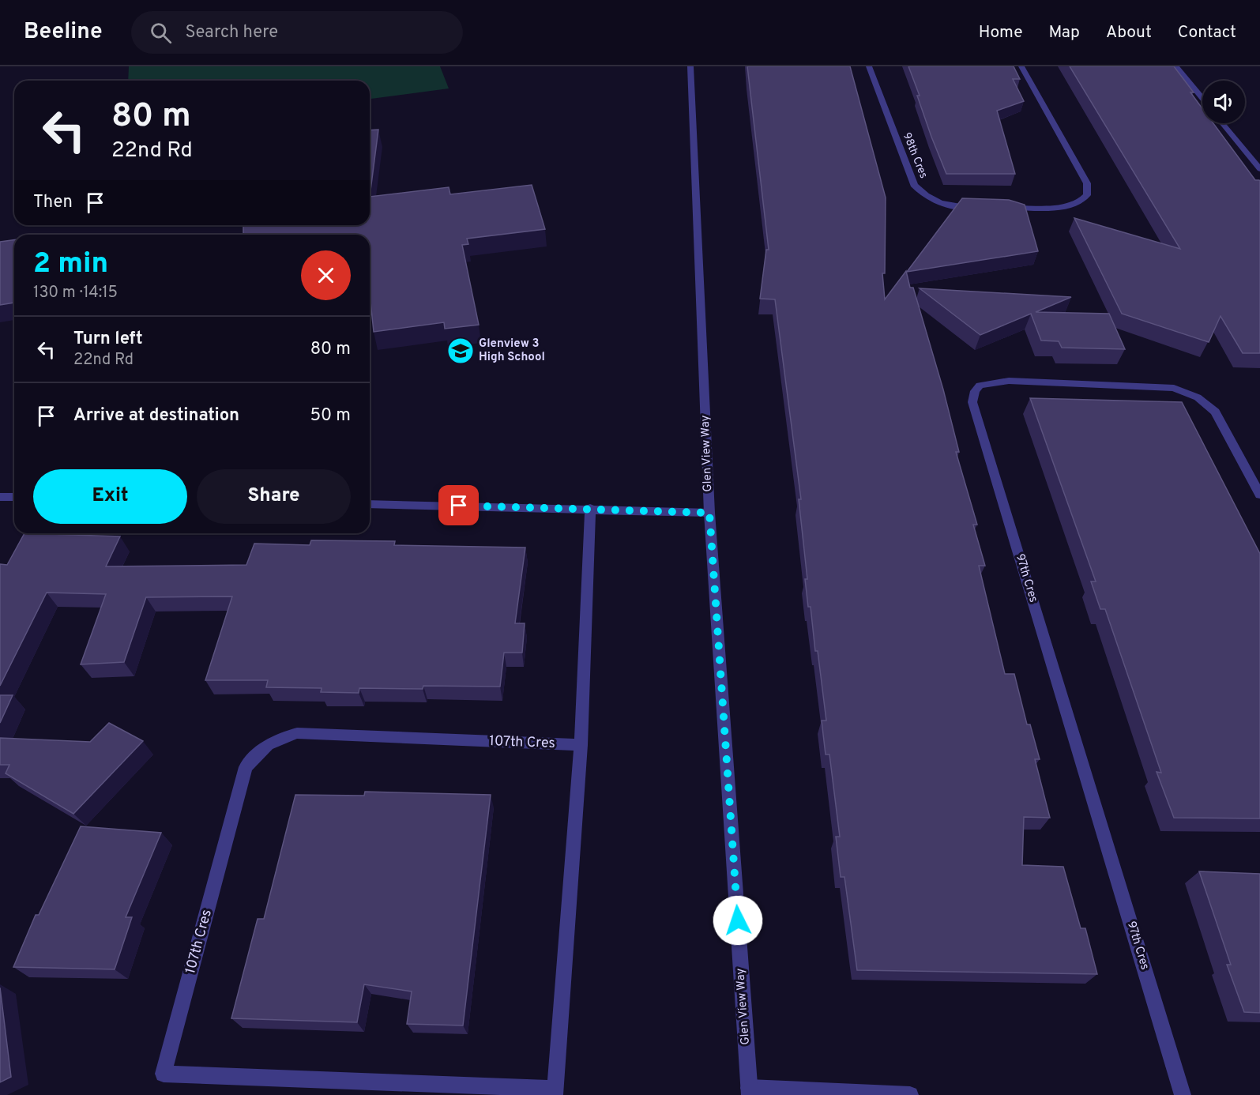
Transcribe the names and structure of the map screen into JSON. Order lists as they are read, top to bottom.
{
  "streets": {
    "street": [
      "98th Cres",
      "Glen View Way",
      "97th Cres",
      "107th Cres"
    ]
  },
  "places": {
    "school or university": ["Glenview 3 High School"]
  },
  "page": {
    "header": "Beeline",
    "search": "Search here",
    "nav": [
      "Home",
      "Map",
      "About",
      "Contact"
    ],
    "turn": ["80 m", "22nd Rd"],
    "then": "Then",
    "heading": ["2 min", "130 m · 14:15"],
    "list": [
      {
        "name": "Turn left",
        "note": "22nd Rd",
        "value": "80 m"
      },
      {
        "name": "Arrive at destination",
        "value": "50 m"
      }
    ],
    "buttons": ["Exit", "Share"]
  }
}
